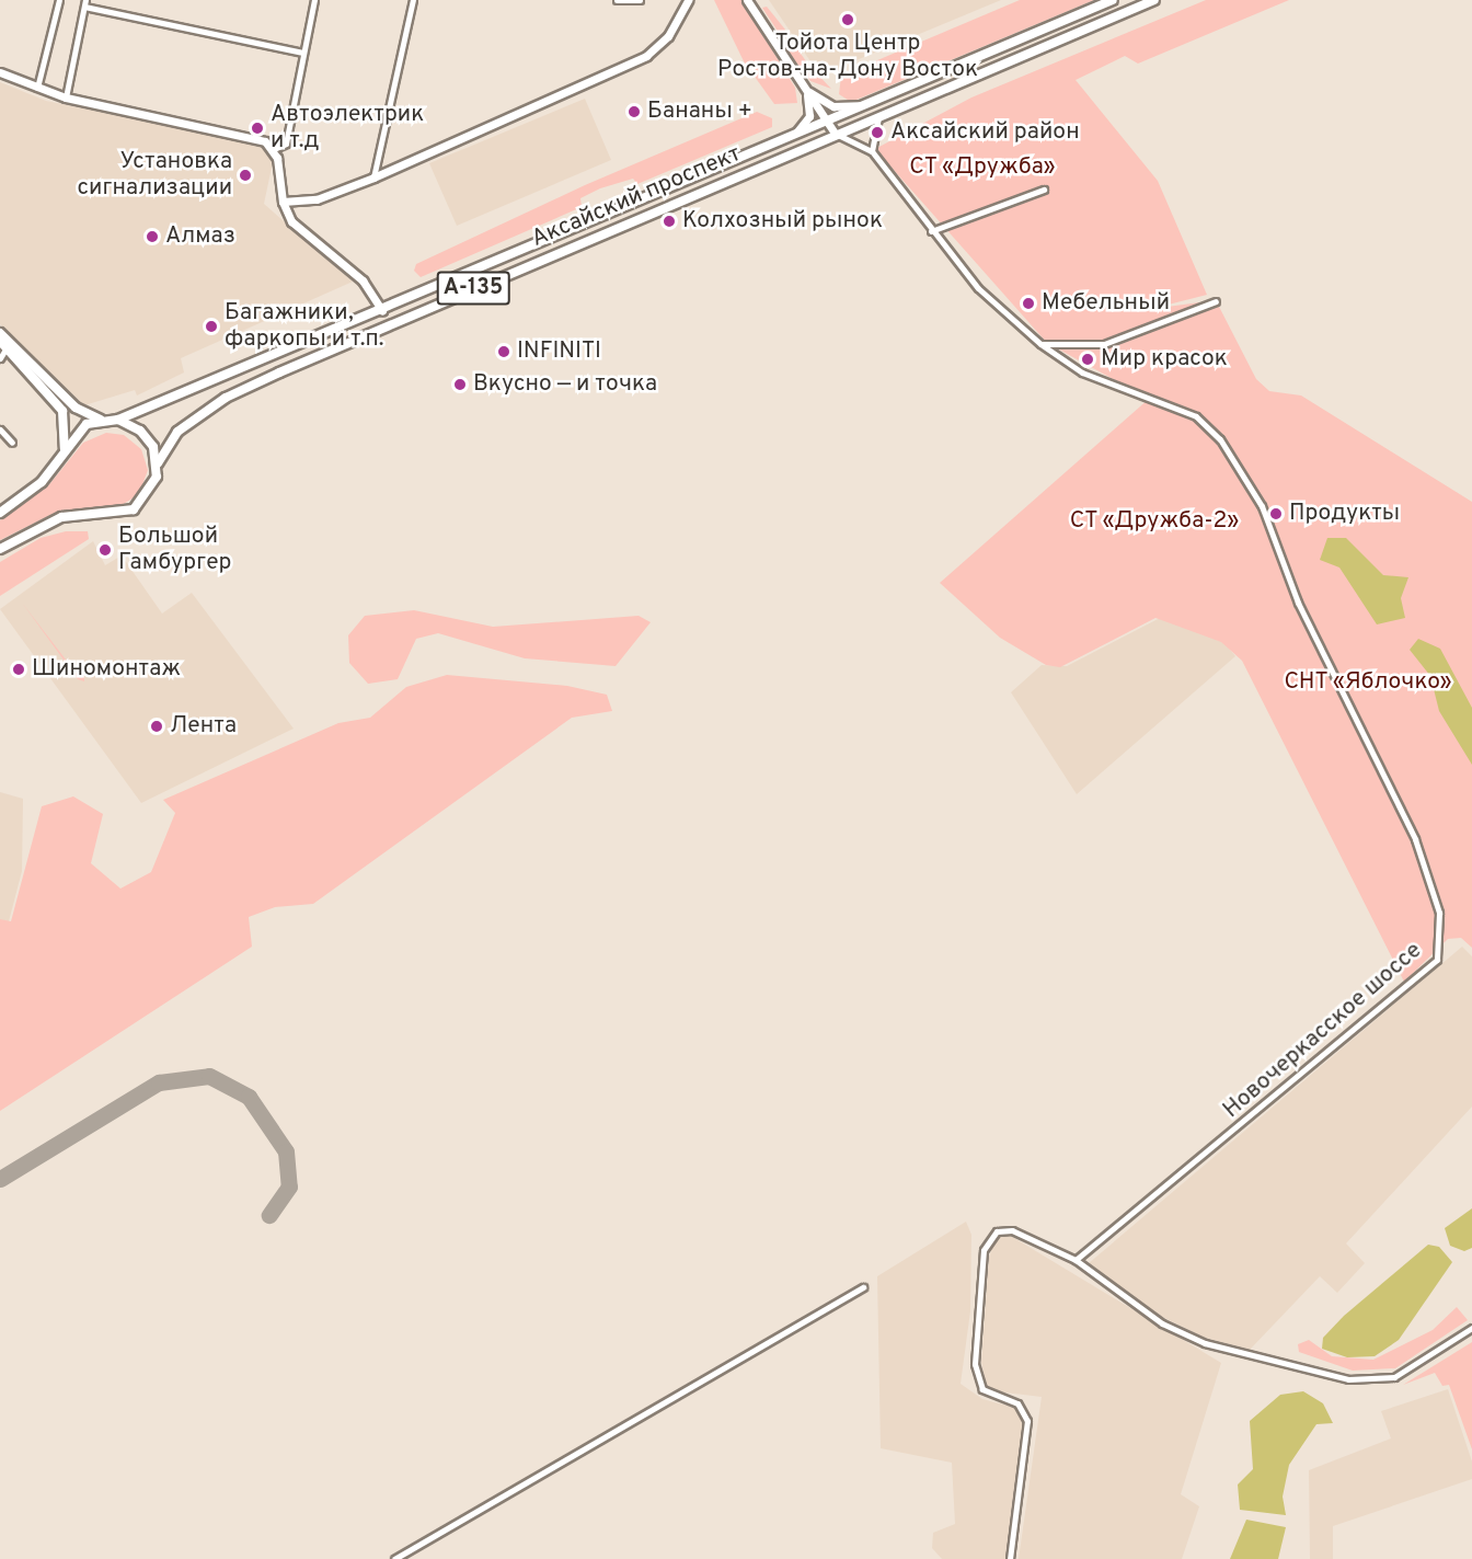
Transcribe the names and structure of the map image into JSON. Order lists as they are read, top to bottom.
{
  "streets": {
    "main road": ["Аксайский проспект", "А-135"],
    "street": ["Новочеркасское шоссе"]
  },
  "parks": ["СТ «Дружба»", "СТ «Дружба-2»", "СНТ «Яблочко»"],
  "places": [
    "Тойота Центр Ростов-на-Дону Восток",
    "Бананы +",
    "Автоэлектрик и т.д",
    "Аксайский район",
    "Установка сигнализации",
    "Колхозный рынок",
    "Алмаз",
    "Мебельный",
    "Багажники, фаркопы и т.п.",
    "INFINITI",
    "Мир красок",
    "Вкусно — и точка",
    "Продукты",
    "Большой Гамбургер",
    "Шиномонтаж",
    "Лента"
  ]
}
